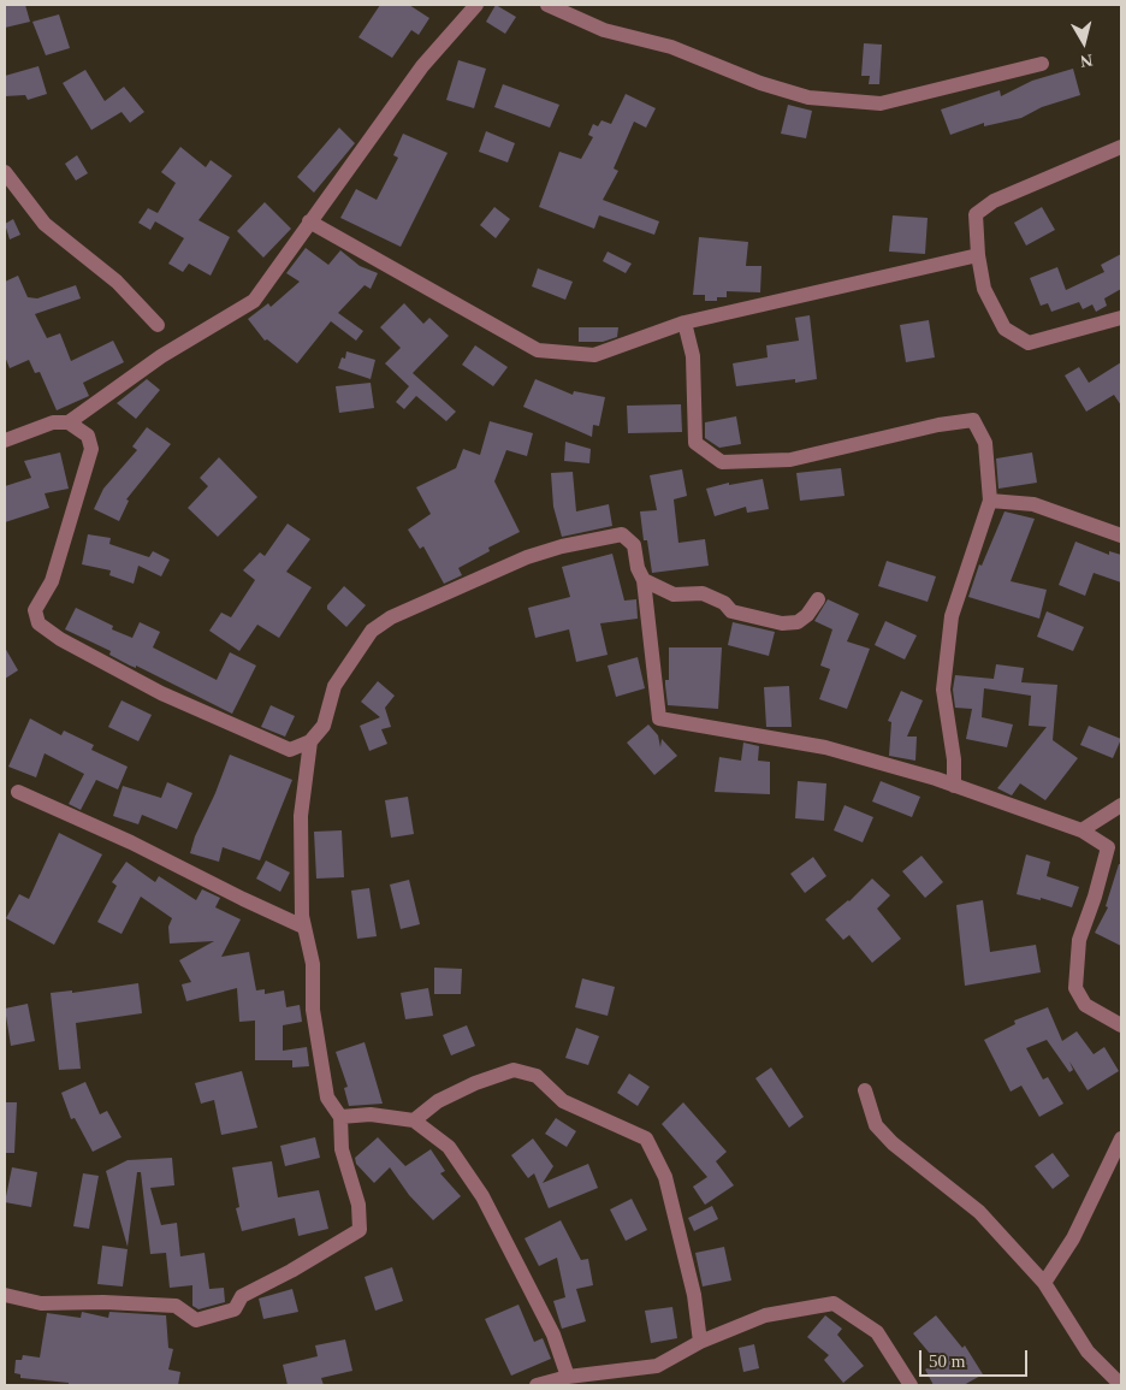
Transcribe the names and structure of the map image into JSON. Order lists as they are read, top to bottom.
{
  "scale_bar": "50 m",
  "north": "bottom"
}
